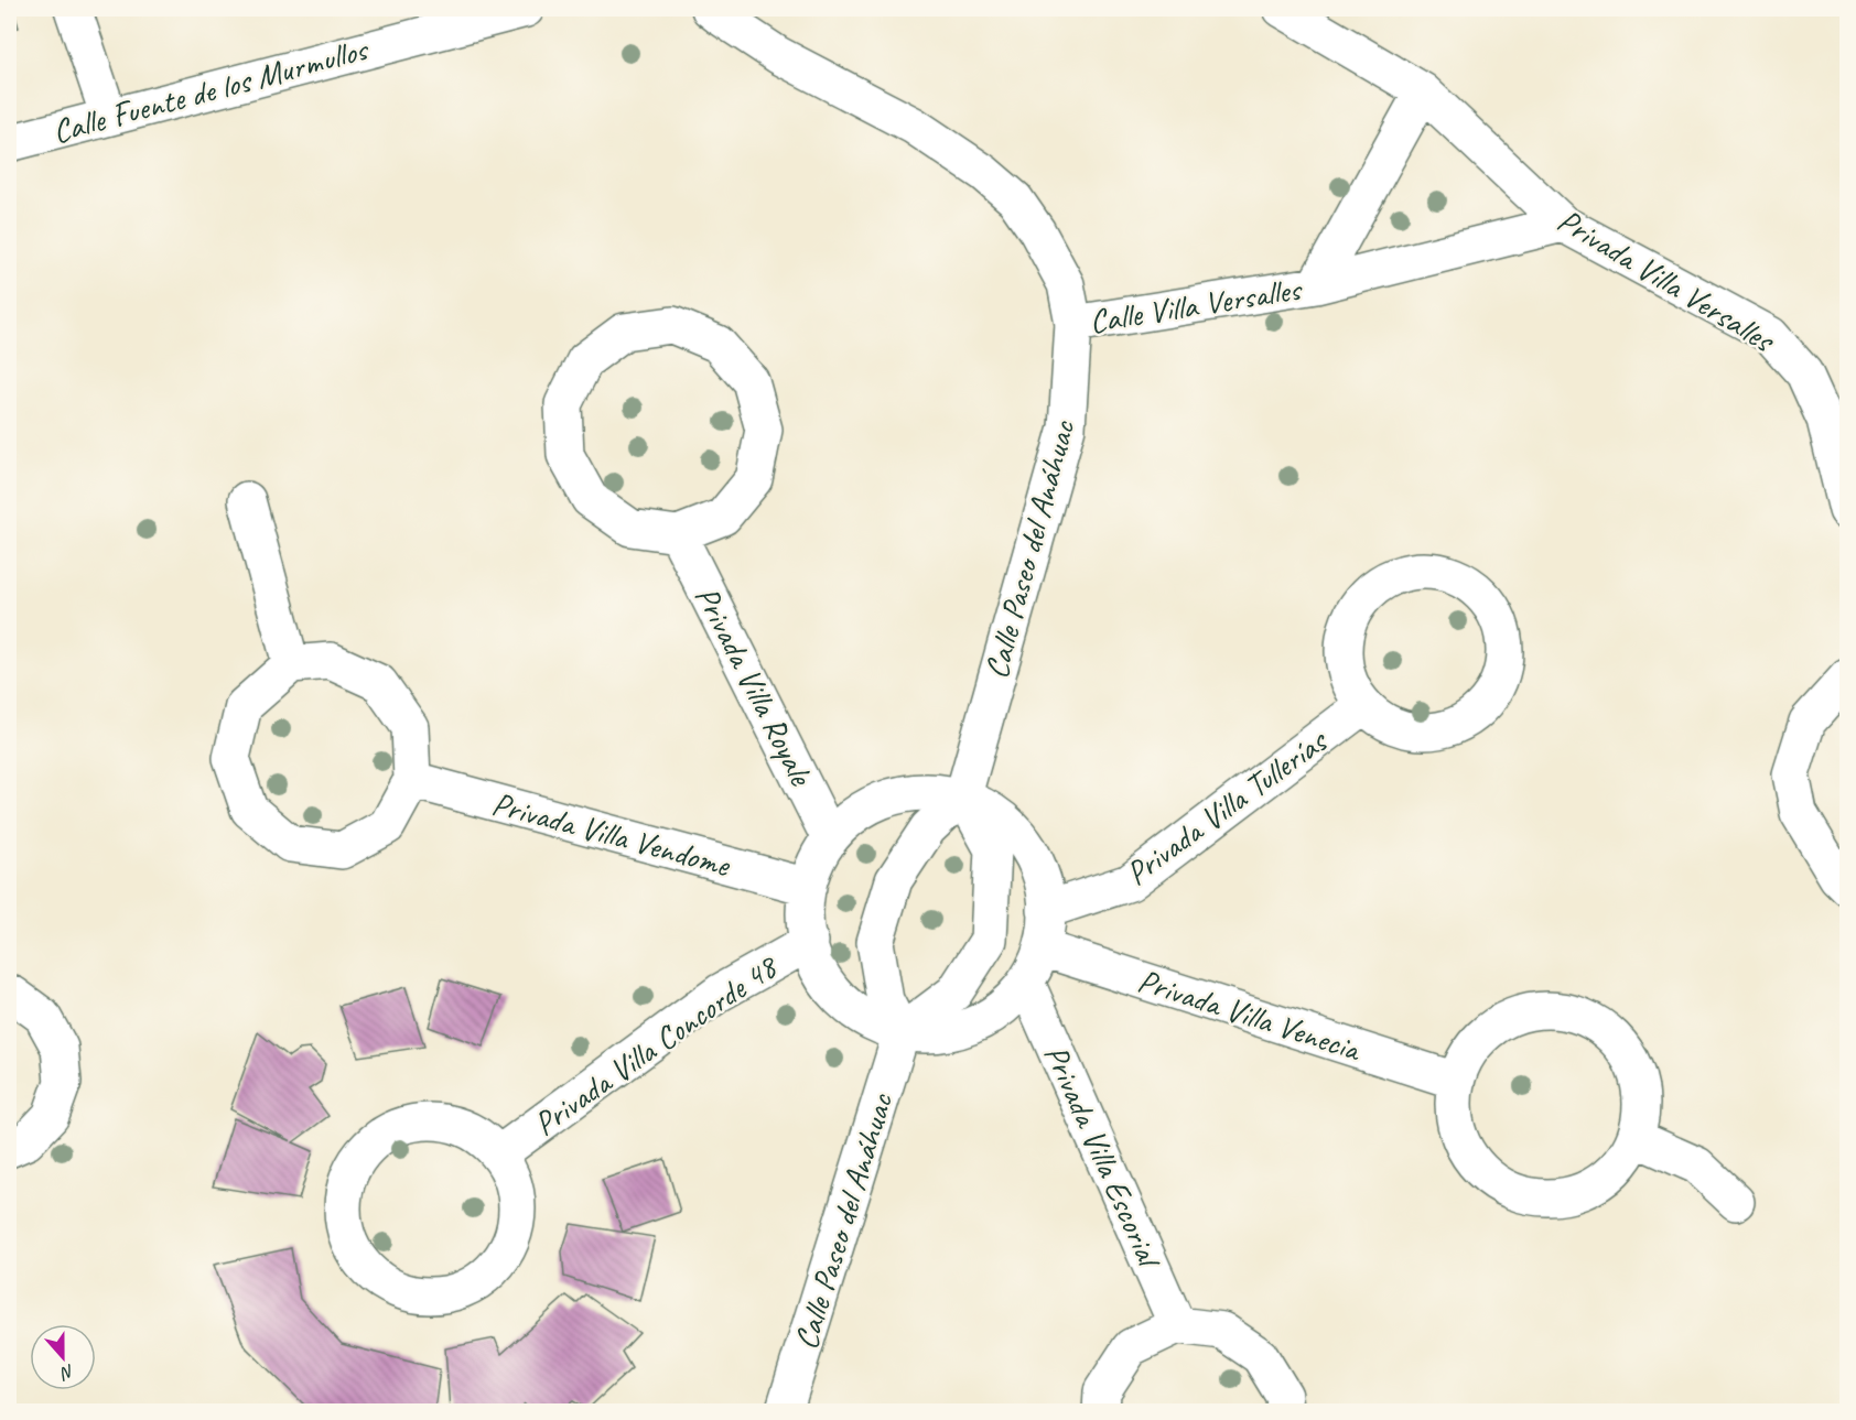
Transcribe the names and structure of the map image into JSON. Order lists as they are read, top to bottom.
{
  "streets": {
    "street": [
      "Calle Fuente de los Murmullos",
      "Privada Villa Versalles",
      "Calle Villa Versalles",
      "Calle Paseo del Anáhuac",
      "Privada Villa Royale",
      "Privada Villa Tullerías",
      "Privada Villa Vendome",
      "Privada Villa Venecia",
      "Privada Villa Concorde 48",
      "Privada Villa Escorial"
    ]
  },
  "crossings": [
    ["Privada Villa Versalles", "Calle Villa Versalles"],
    ["Calle Villa Versalles", "Calle Paseo del Anáhuac"]
  ],
  "north": "bottom"
}
